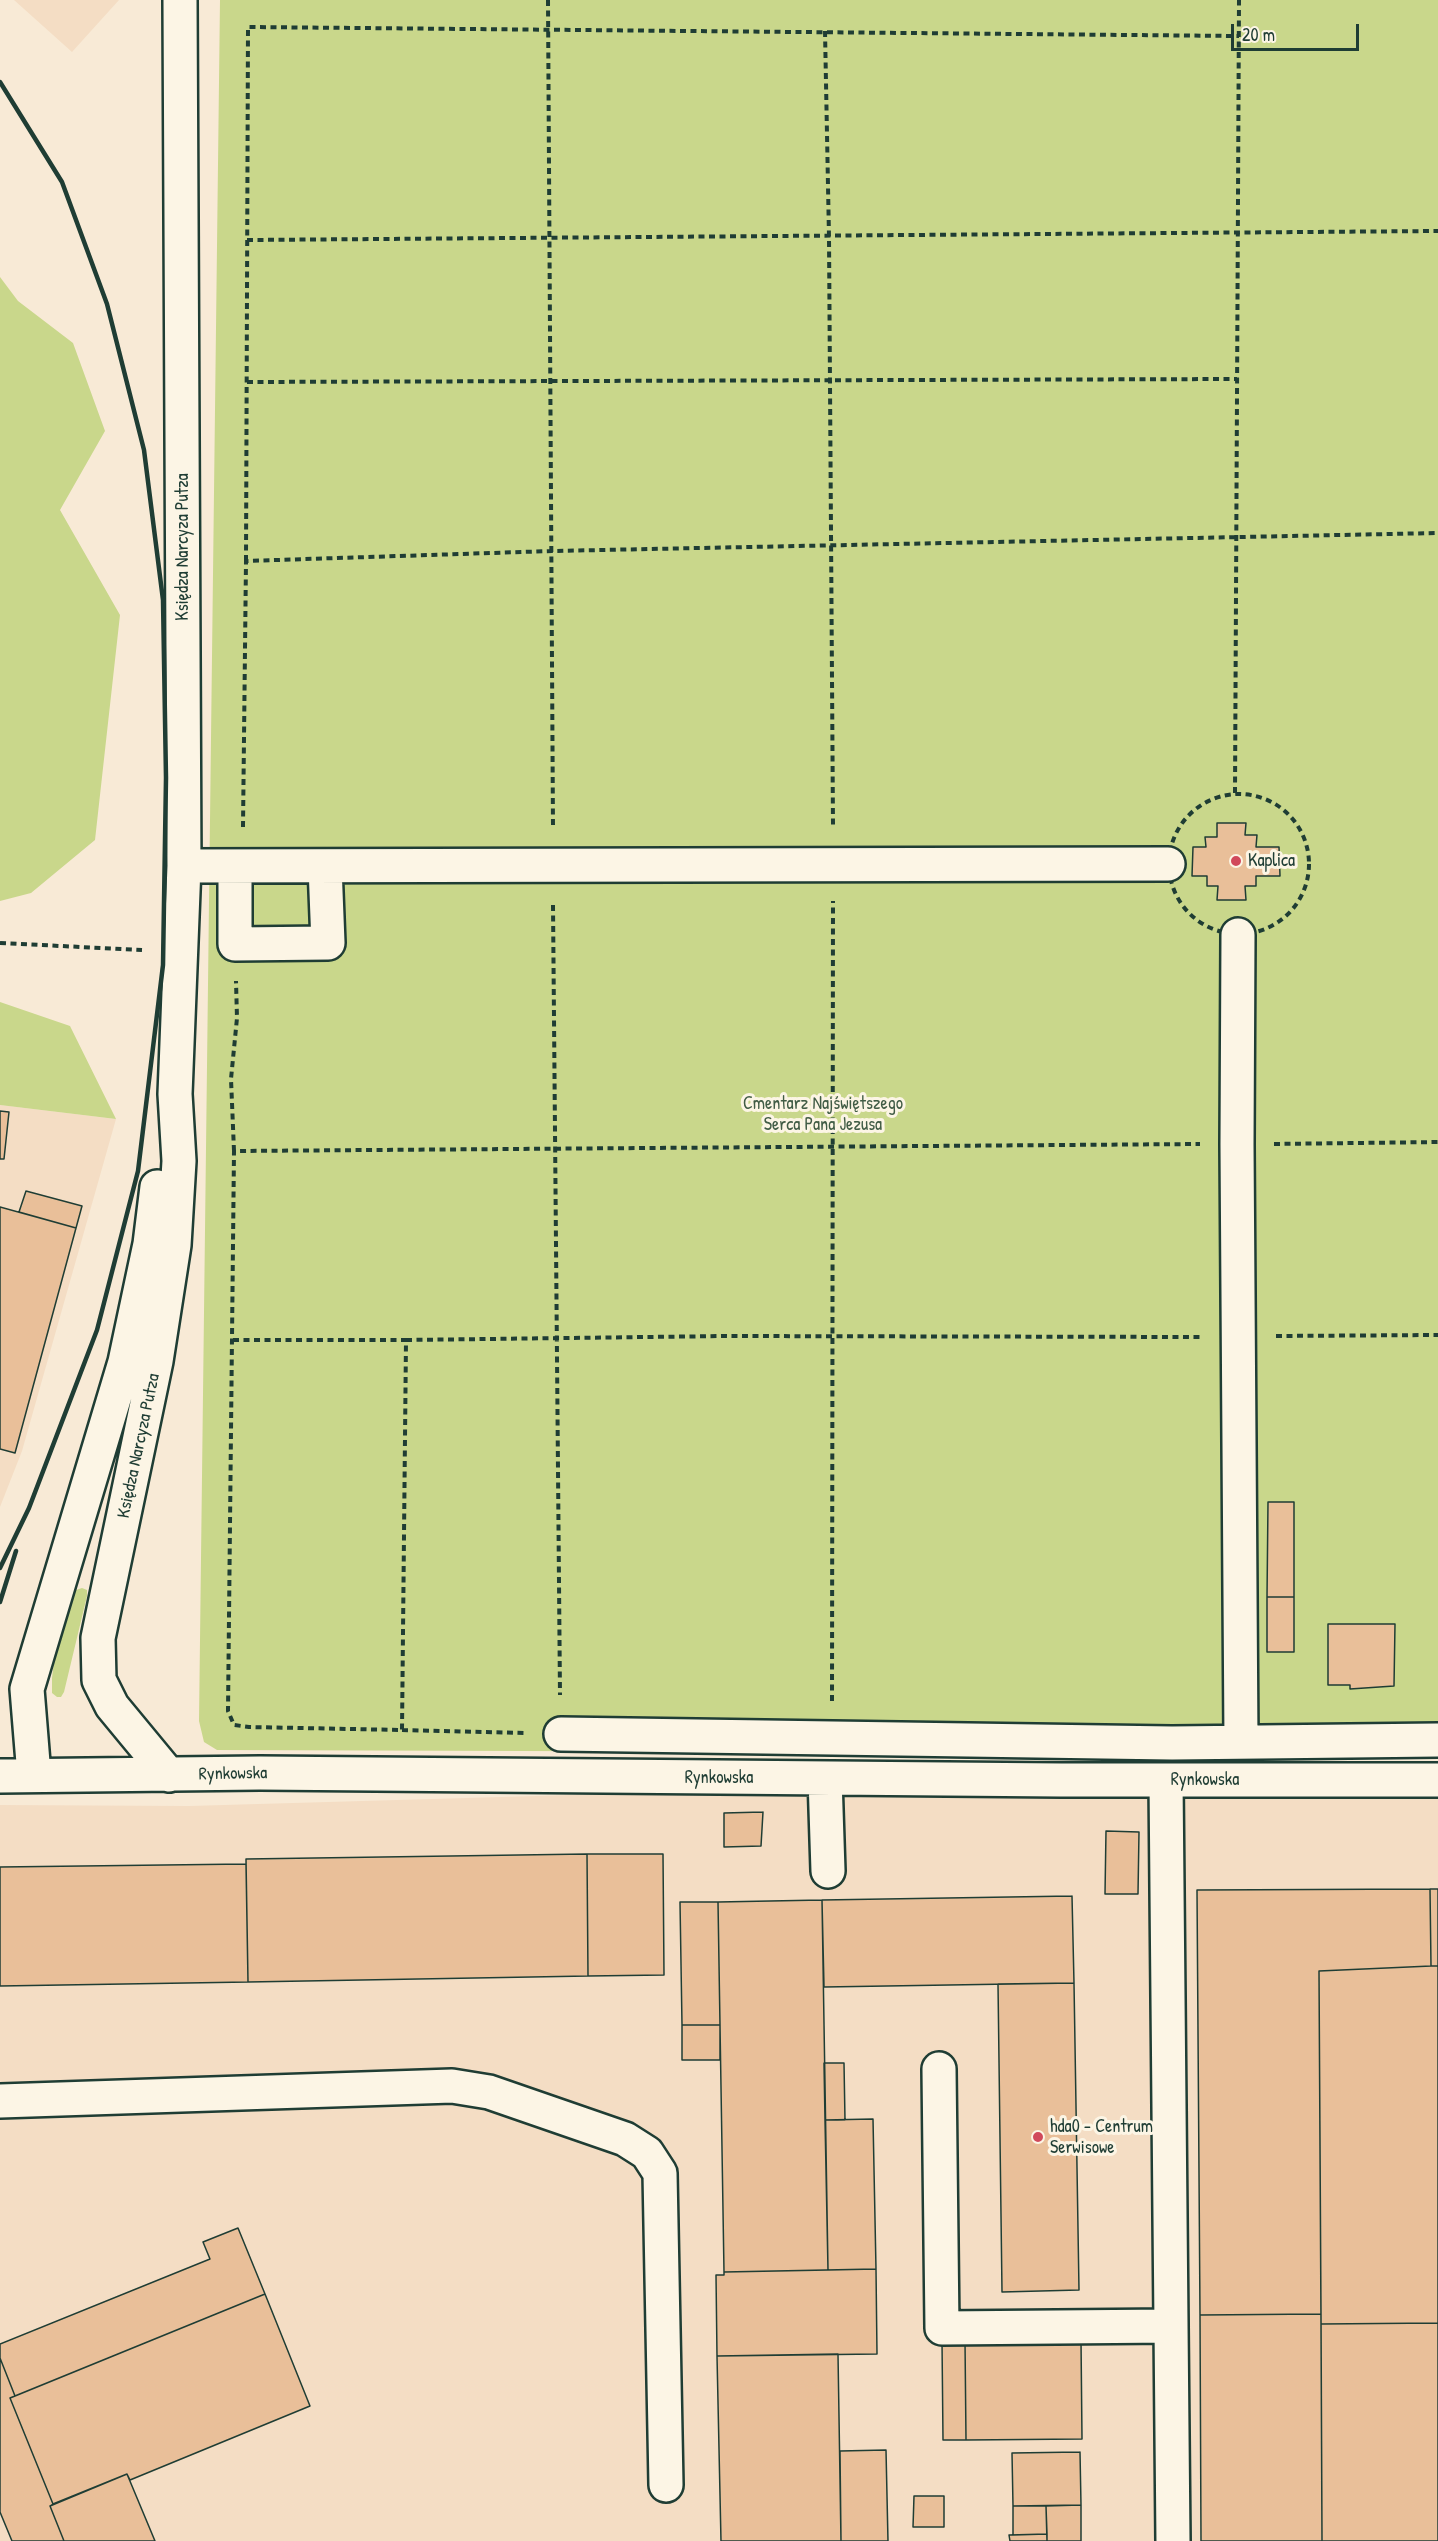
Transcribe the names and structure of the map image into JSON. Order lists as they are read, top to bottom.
{
  "streets": {
    "street": ["Księdza Narcyza Putza", "Rynkowska"]
  },
  "crossings": [
    ["Księdza Narcyza Putza", "Rynkowska"]
  ],
  "parks": ["Cmentarz Najświętszego Serca Pana Jezusa"],
  "places": ["Kaplica", "hda0 - Centrum Serwisowe"],
  "scale_bar": "20 m"
}
